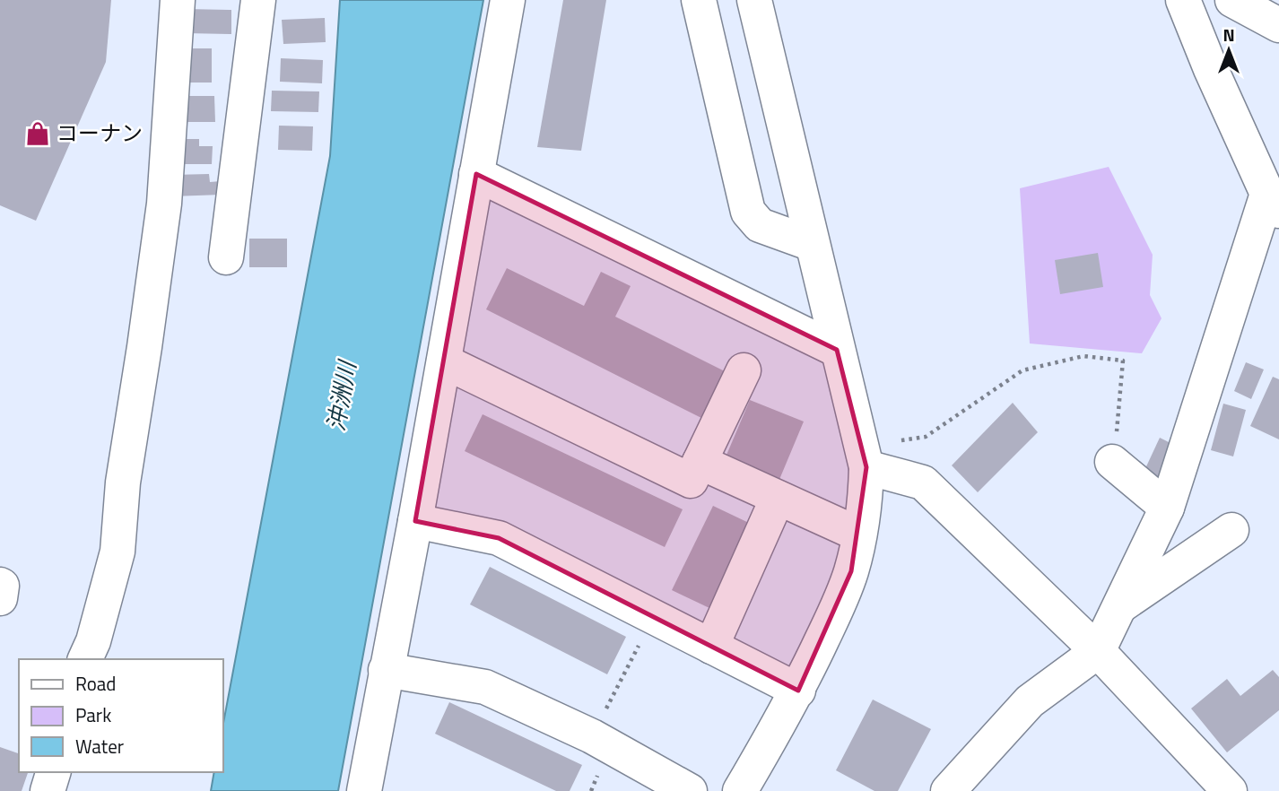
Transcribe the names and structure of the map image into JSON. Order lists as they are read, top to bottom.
{
  "water": ["沖洲川"],
  "places": {
    "shop": ["コーナン"]
  },
  "legend": ["Road", "Park", "Water"],
  "north": "top"
}
